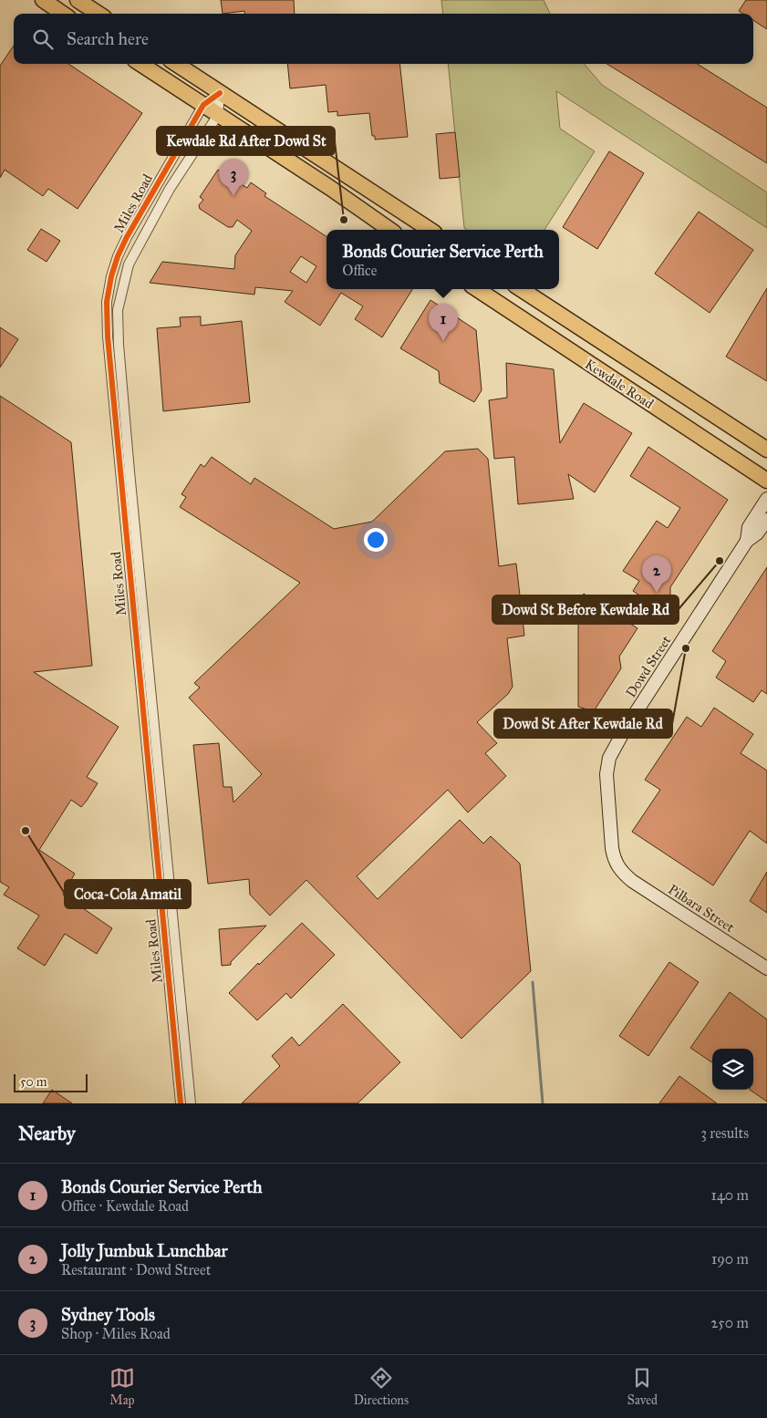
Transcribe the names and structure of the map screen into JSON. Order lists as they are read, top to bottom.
{
  "streets": {
    "main road": ["Kewdale Road", "Dowd Street", "Pilbara Street"],
    "street": ["Miles Road"]
  },
  "crossings": [
    ["Dowd Street", "Pilbara Street"]
  ],
  "places": [
    "Kewdale Rd After Dowd St",
    "Dowd St Before Kewdale Rd",
    "Dowd St After Kewdale Rd",
    "Coca-Cola Amatil"
  ],
  "scale_bar": "50 m",
  "page": {
    "search": "Search here",
    "pins": ["3", "1", "2"],
    "popup": ["Bonds Courier Service Perth", "Office"],
    "scale": "50 m",
    "heading": ["Nearby", "3 results"],
    "list": [
      {
        "mark": "1",
        "name": "Bonds Courier Service Perth",
        "note": "Office · Kewdale Road",
        "value": "140 m"
      },
      {
        "mark": "2",
        "name": "Jolly Jumbuk Lunchbar",
        "note": "Restaurant · Dowd Street",
        "value": "190 m"
      },
      {
        "mark": "3",
        "name": "Sydney Tools",
        "note": "Shop · Miles Road",
        "value": "250 m"
      }
    ],
    "nav": ["Map", "Directions", "Saved"]
  }
}
